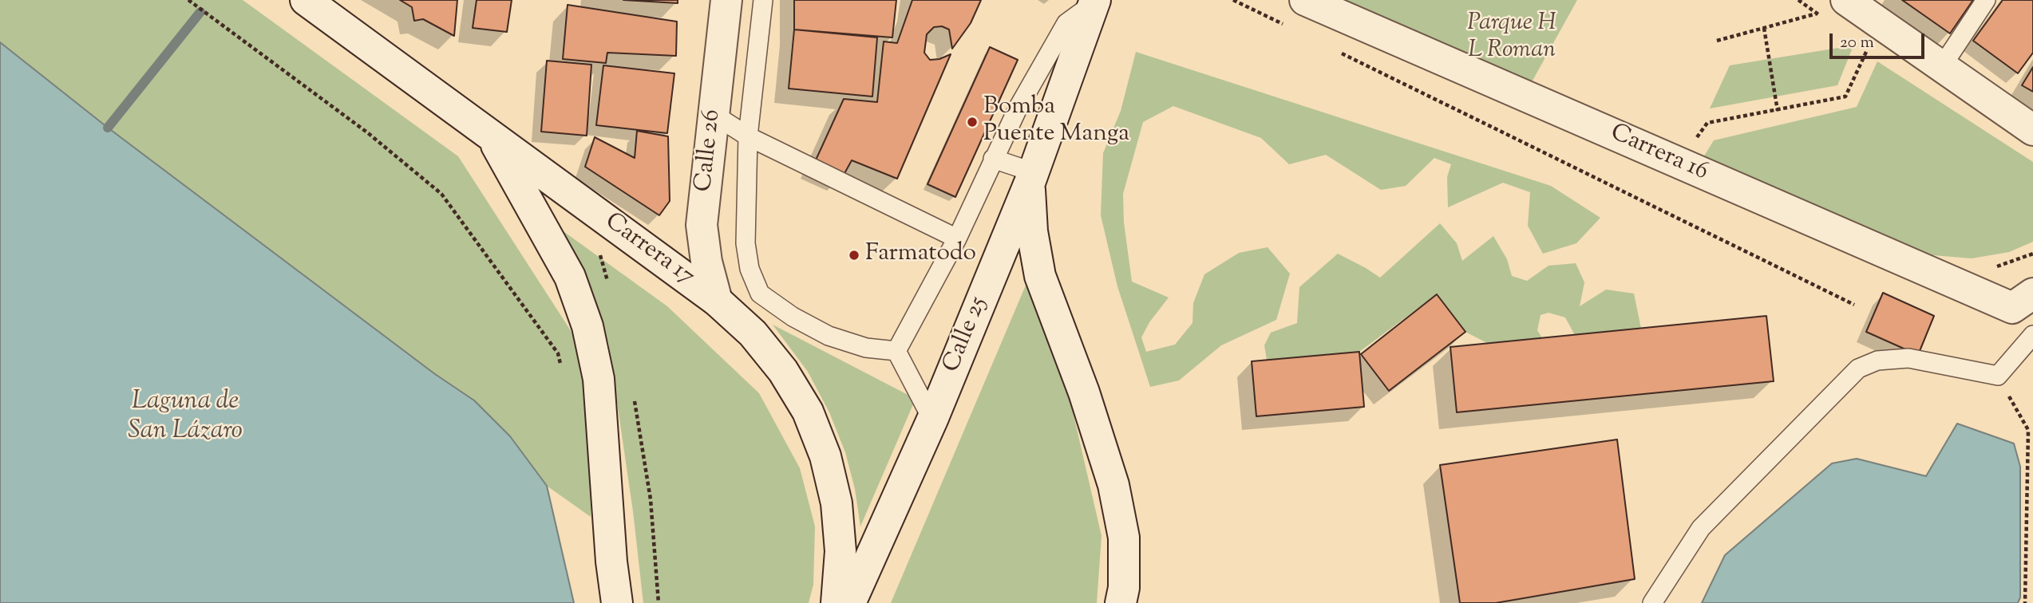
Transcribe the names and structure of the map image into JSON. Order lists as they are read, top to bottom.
{
  "streets": {
    "main road": [
      "Calle 26",
      "Carrera 16",
      "Carrera 17",
      "Calle 25"
    ]
  },
  "crossings": [
    ["Calle 26", "Carrera 17"]
  ],
  "water": ["Laguna de San Lázaro"],
  "parks": ["Parque H L Roman"],
  "places": ["Bomba Puente Manga", "Farmatodo"],
  "scale_bar": "20 m"
}
